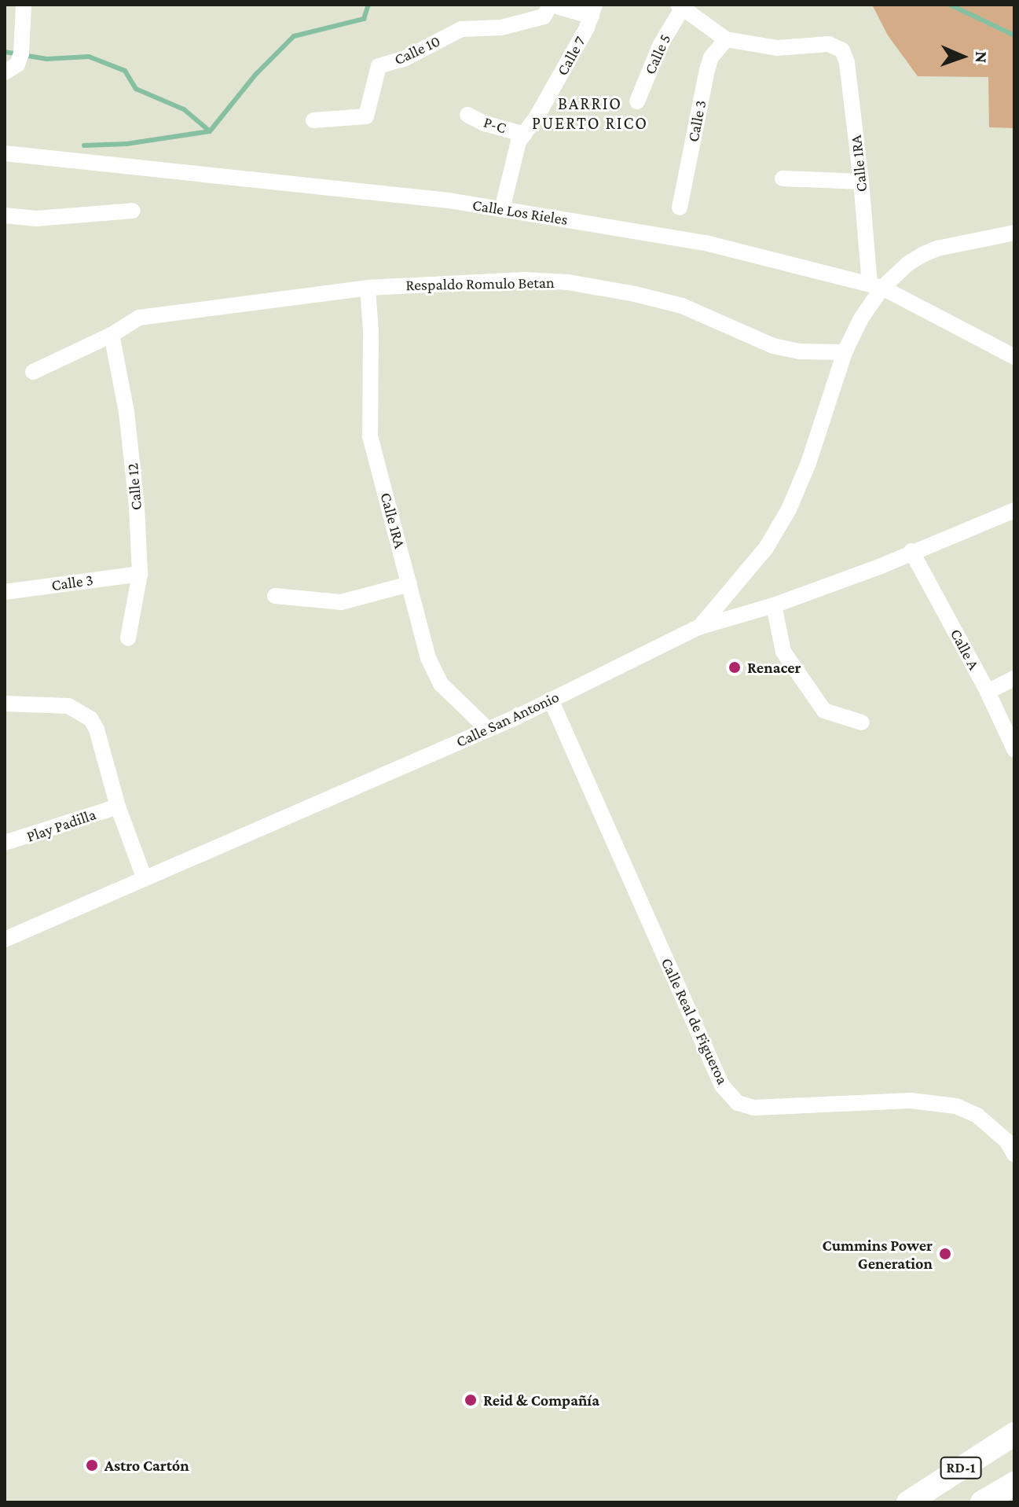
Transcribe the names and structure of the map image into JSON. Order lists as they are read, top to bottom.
{
  "streets": {
    "highway": ["RD-1"],
    "street": [
      "Calle 10",
      "Calle 5",
      "Calle 7",
      "Calle 3",
      "P-C",
      "Calle 1RA",
      "Calle Los Rieles",
      "Respaldo Romulo Betan",
      "Calle 12",
      "Calle A",
      "Calle San Antonio",
      "Play Padilla",
      "Calle Real de Figueroa"
    ]
  },
  "crossings": [
    ["Calle 7", "P-C"],
    ["Calle 7", "Calle Los Rieles"],
    ["Calle 3", "Calle 1RA"],
    ["Calle 3", "Calle 12"],
    ["Calle 1RA", "Calle Los Rieles"],
    ["Calle 1RA", "Respaldo Romulo Betan"],
    ["Calle 1RA", "Calle San Antonio"],
    ["Respaldo Romulo Betan", "Calle 12"],
    ["Calle A", "Calle San Antonio"],
    ["Calle San Antonio", "Calle Real de Figueroa"]
  ],
  "districts": ["BARRIO PUERTO RICO"],
  "places": [
    "Renacer",
    "Cummins Power Generation",
    "Reid & Compañía",
    "Astro Cartón"
  ],
  "north": "right"
}
